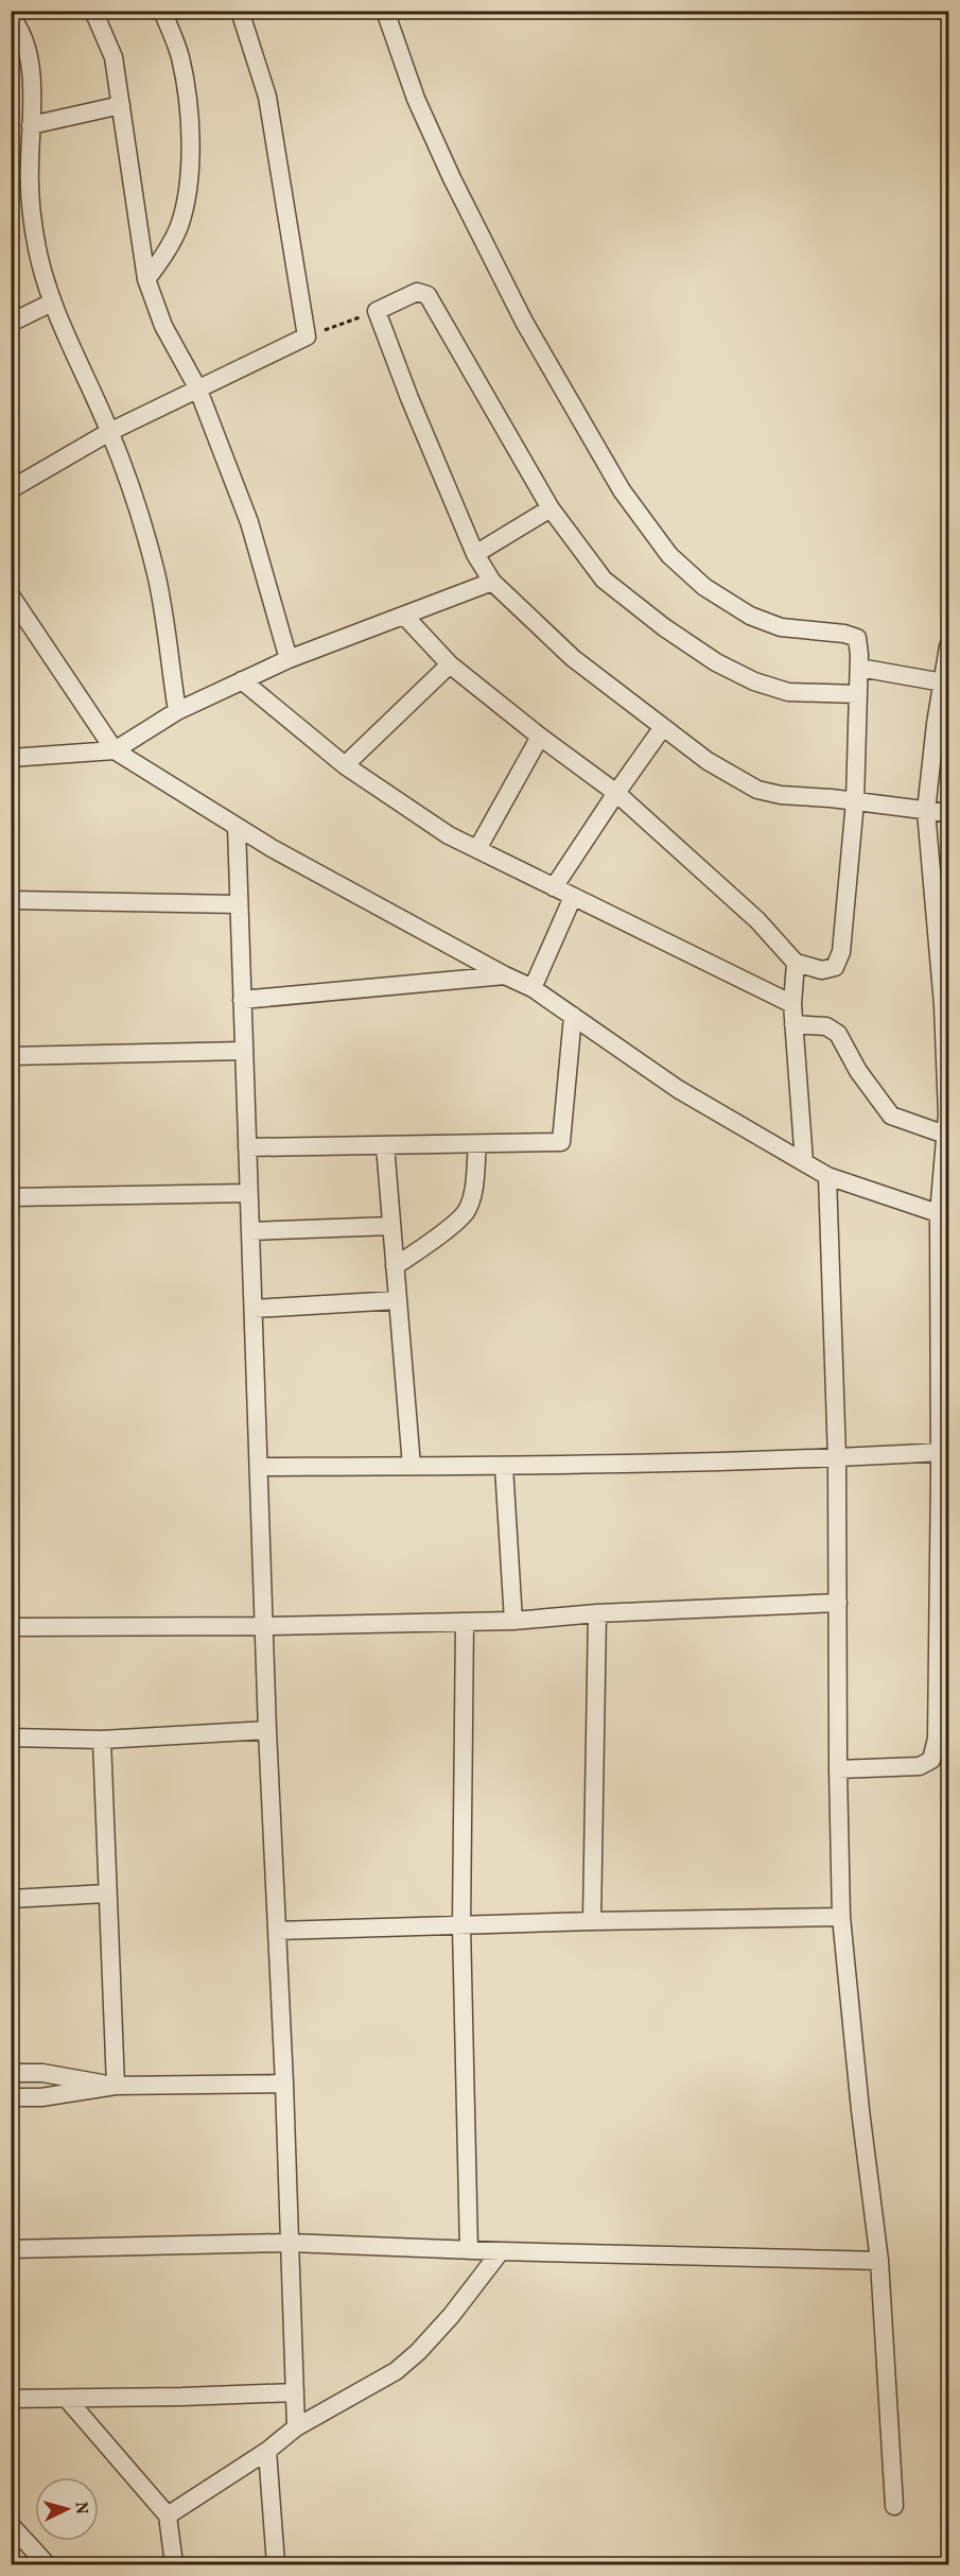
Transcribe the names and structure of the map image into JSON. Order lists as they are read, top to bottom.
{
  "north": "right"
}
